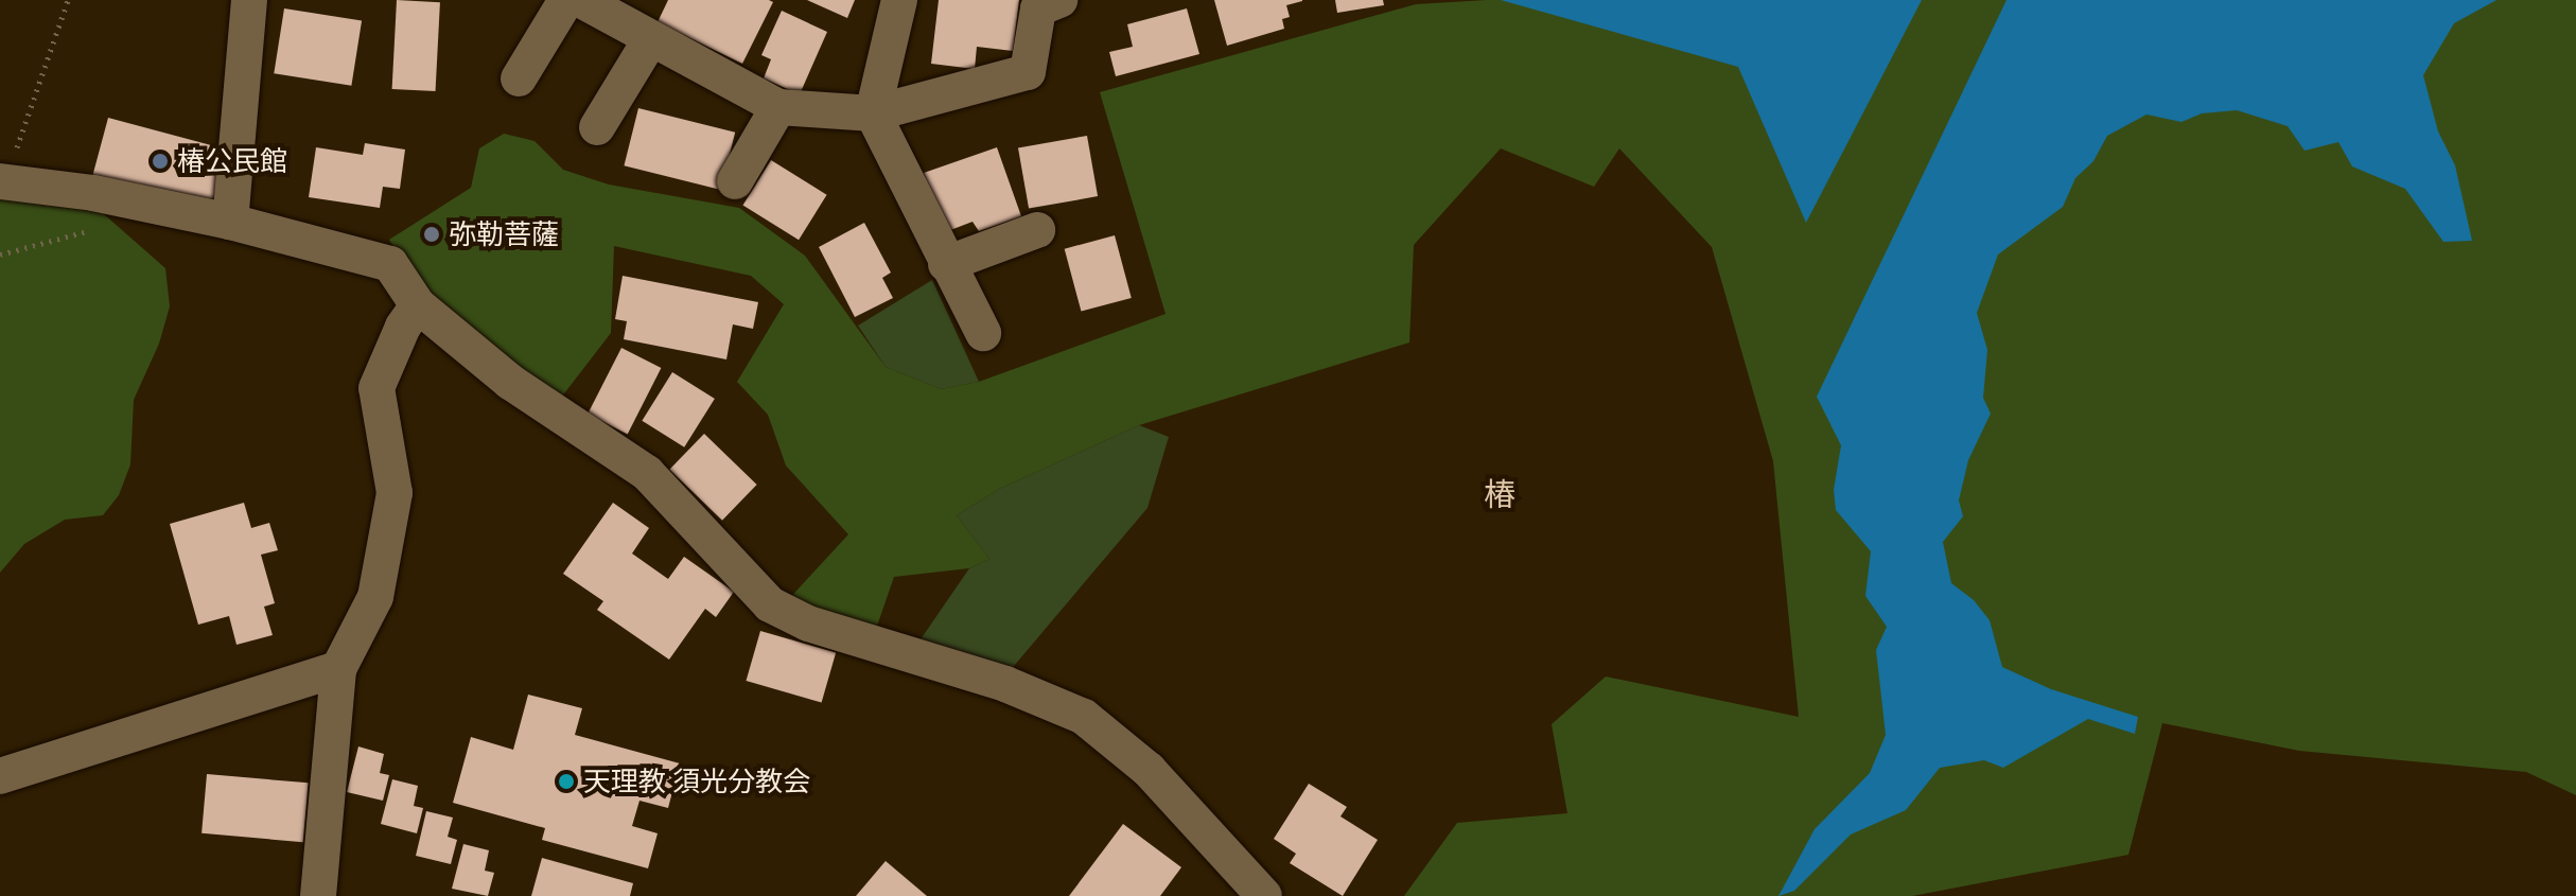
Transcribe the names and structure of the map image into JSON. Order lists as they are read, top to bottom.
{
  "districts": ["椿"],
  "places": ["椿公民館", "弥勒菩薩", "天理教 須光分教会"]
}
